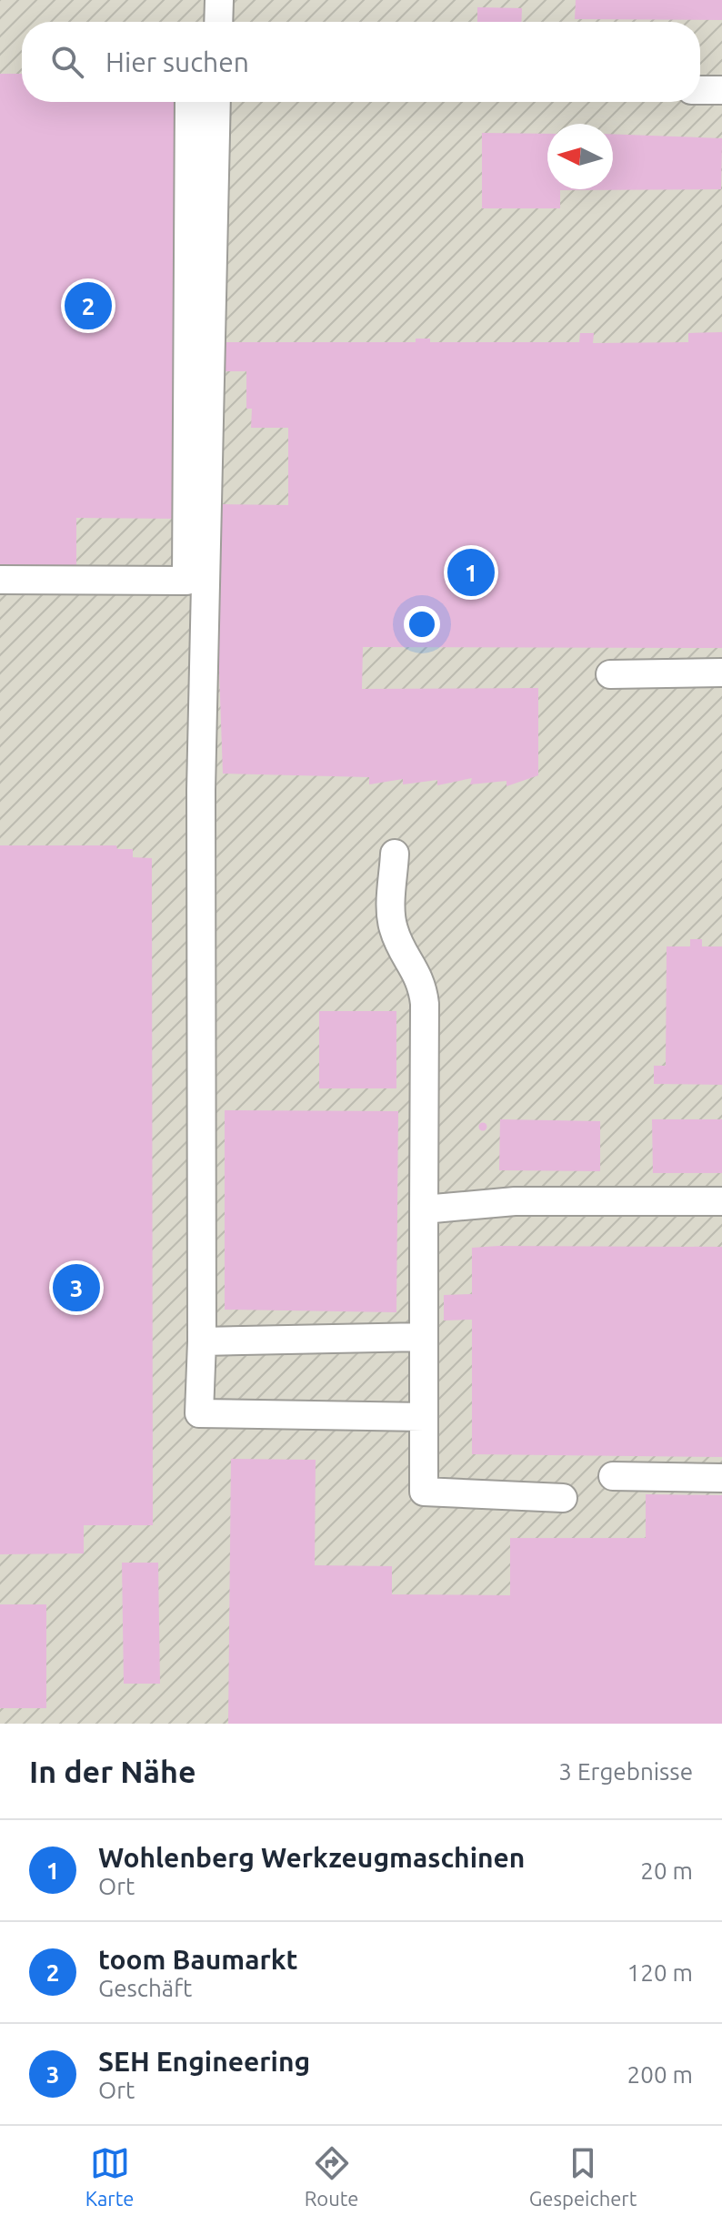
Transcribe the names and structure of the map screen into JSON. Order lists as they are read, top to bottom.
{
  "north": "left",
  "page": {
    "search": "Hier suchen",
    "pins": ["2", "1", "3"],
    "heading": ["In der Nähe", "3 Ergebnisse"],
    "list": [
      {
        "mark": "1",
        "name": "Wohlenberg Werkzeugmaschinen",
        "note": "Ort",
        "value": "20 m"
      },
      {
        "mark": "2",
        "name": "toom Baumarkt",
        "note": "Geschäft",
        "value": "120 m"
      },
      {
        "mark": "3",
        "name": "SEH Engineering",
        "note": "Ort",
        "value": "200 m"
      }
    ],
    "nav": ["Karte", "Route", "Gespeichert"]
  }
}
